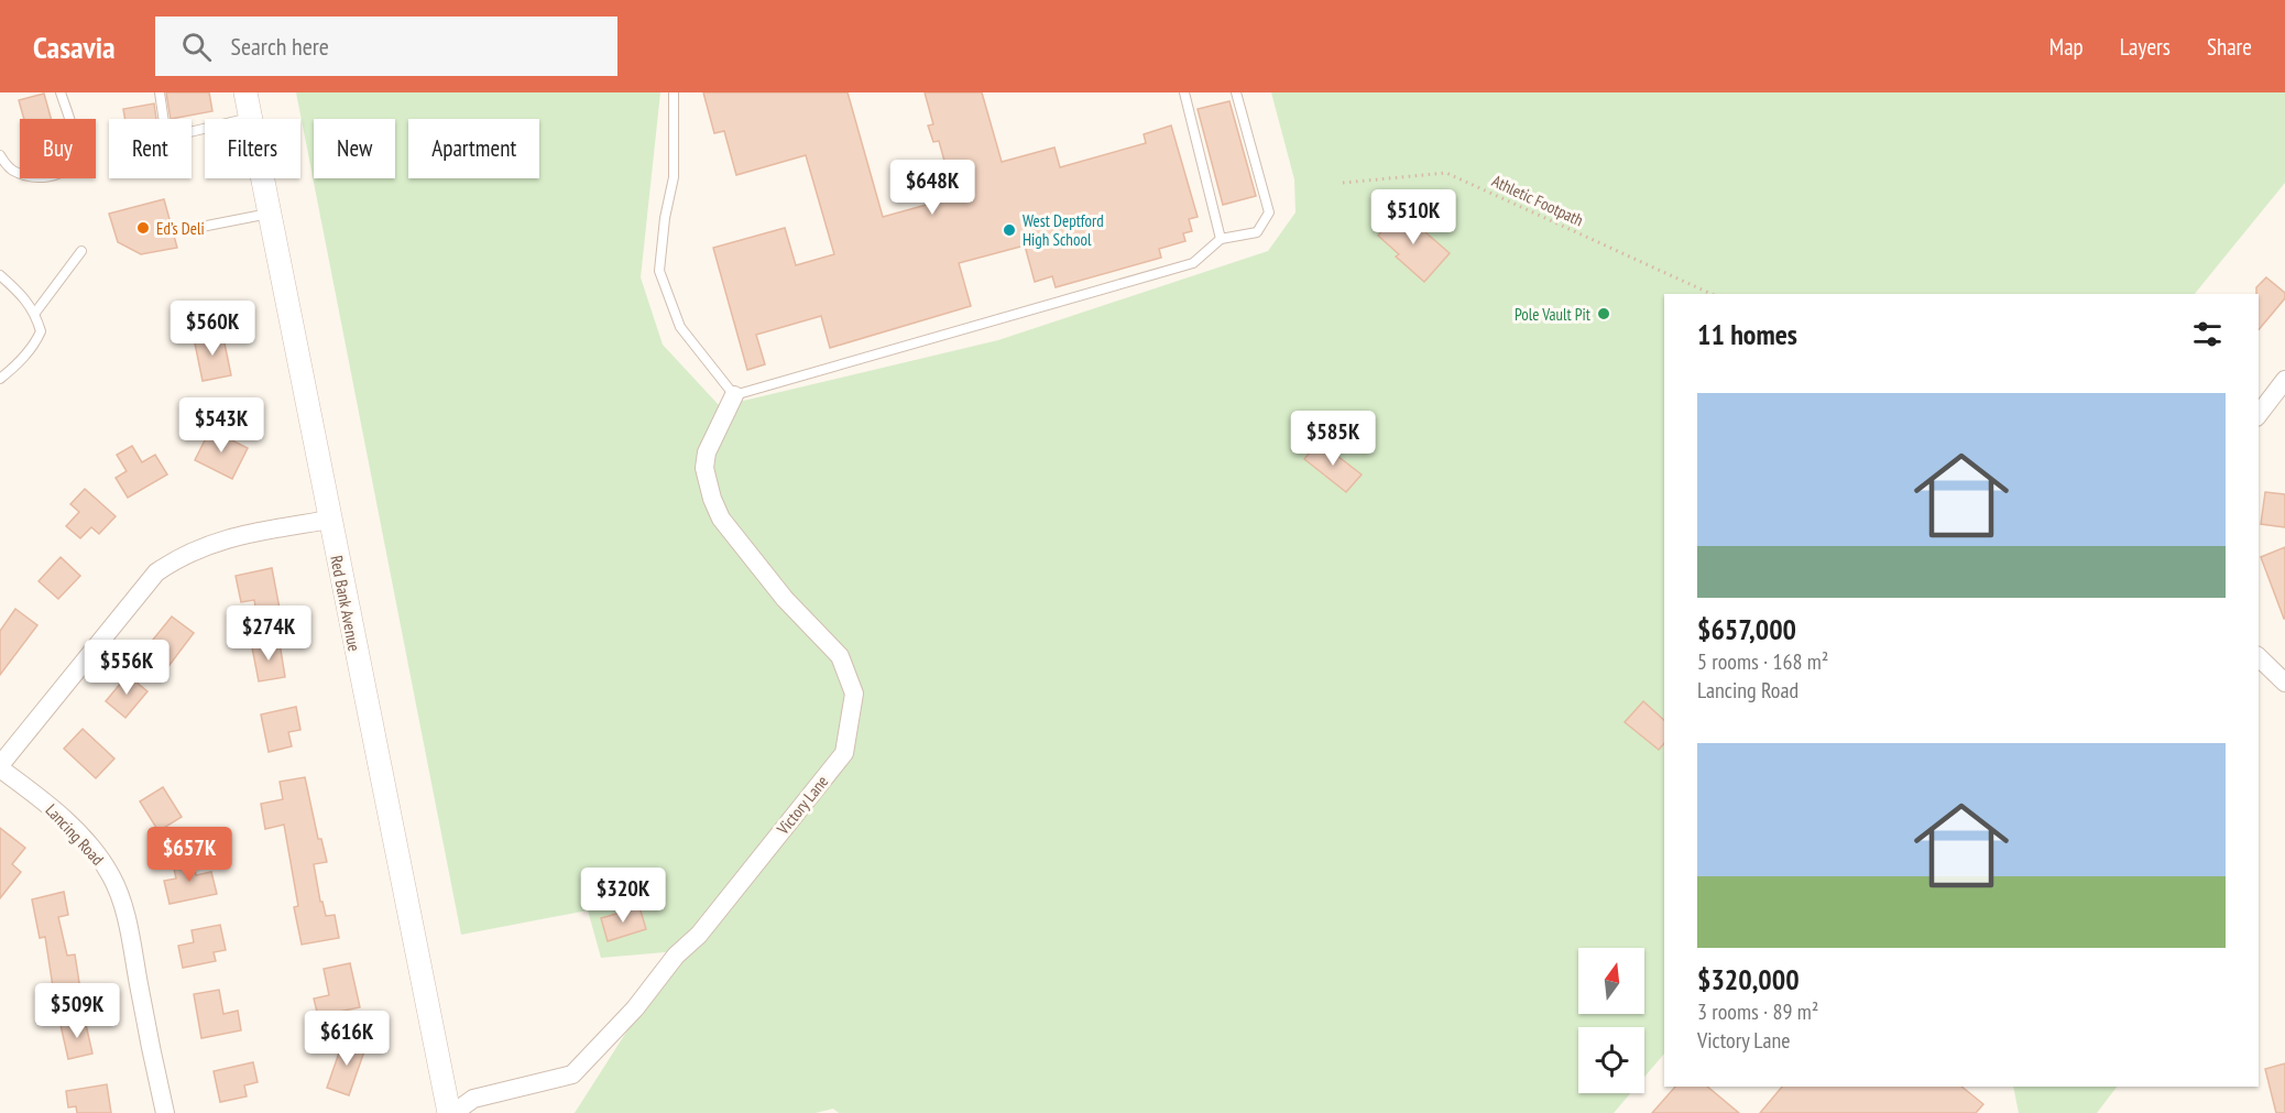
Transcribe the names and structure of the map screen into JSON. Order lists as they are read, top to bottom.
{
  "streets": {
    "street": ["Red Bank Avenue", "Victory Lane", "Lancing Road"],
    "path": ["Athletic Footpath"]
  },
  "crossings": [
    ["Red Bank Avenue", "Victory Lane"]
  ],
  "places": ["Ed’s Deli", "West Deptford High School", "Pole Vault Pit"],
  "north": "top",
  "page": {
    "header": "Casavia",
    "search": "Search here",
    "nav": ["Map", "Layers", "Share"],
    "chip": [
      "Buy",
      "Rent",
      "Filters",
      "New",
      "Apartment"
    ],
    "price": [
      "$648K",
      "$510K",
      "$560K",
      "$543K",
      "$585K",
      "$274K",
      "$556K",
      "$657K",
      "$320K",
      "$509K",
      "$616K"
    ],
    "heading": "11 homes",
    "list": [
      {
        "name": "$657,000",
        "note": "5 rooms · 168 m² · Lancing Road"
      },
      {
        "name": "$320,000",
        "note": "3 rooms · 89 m² · Victory Lane"
      }
    ]
  }
}
